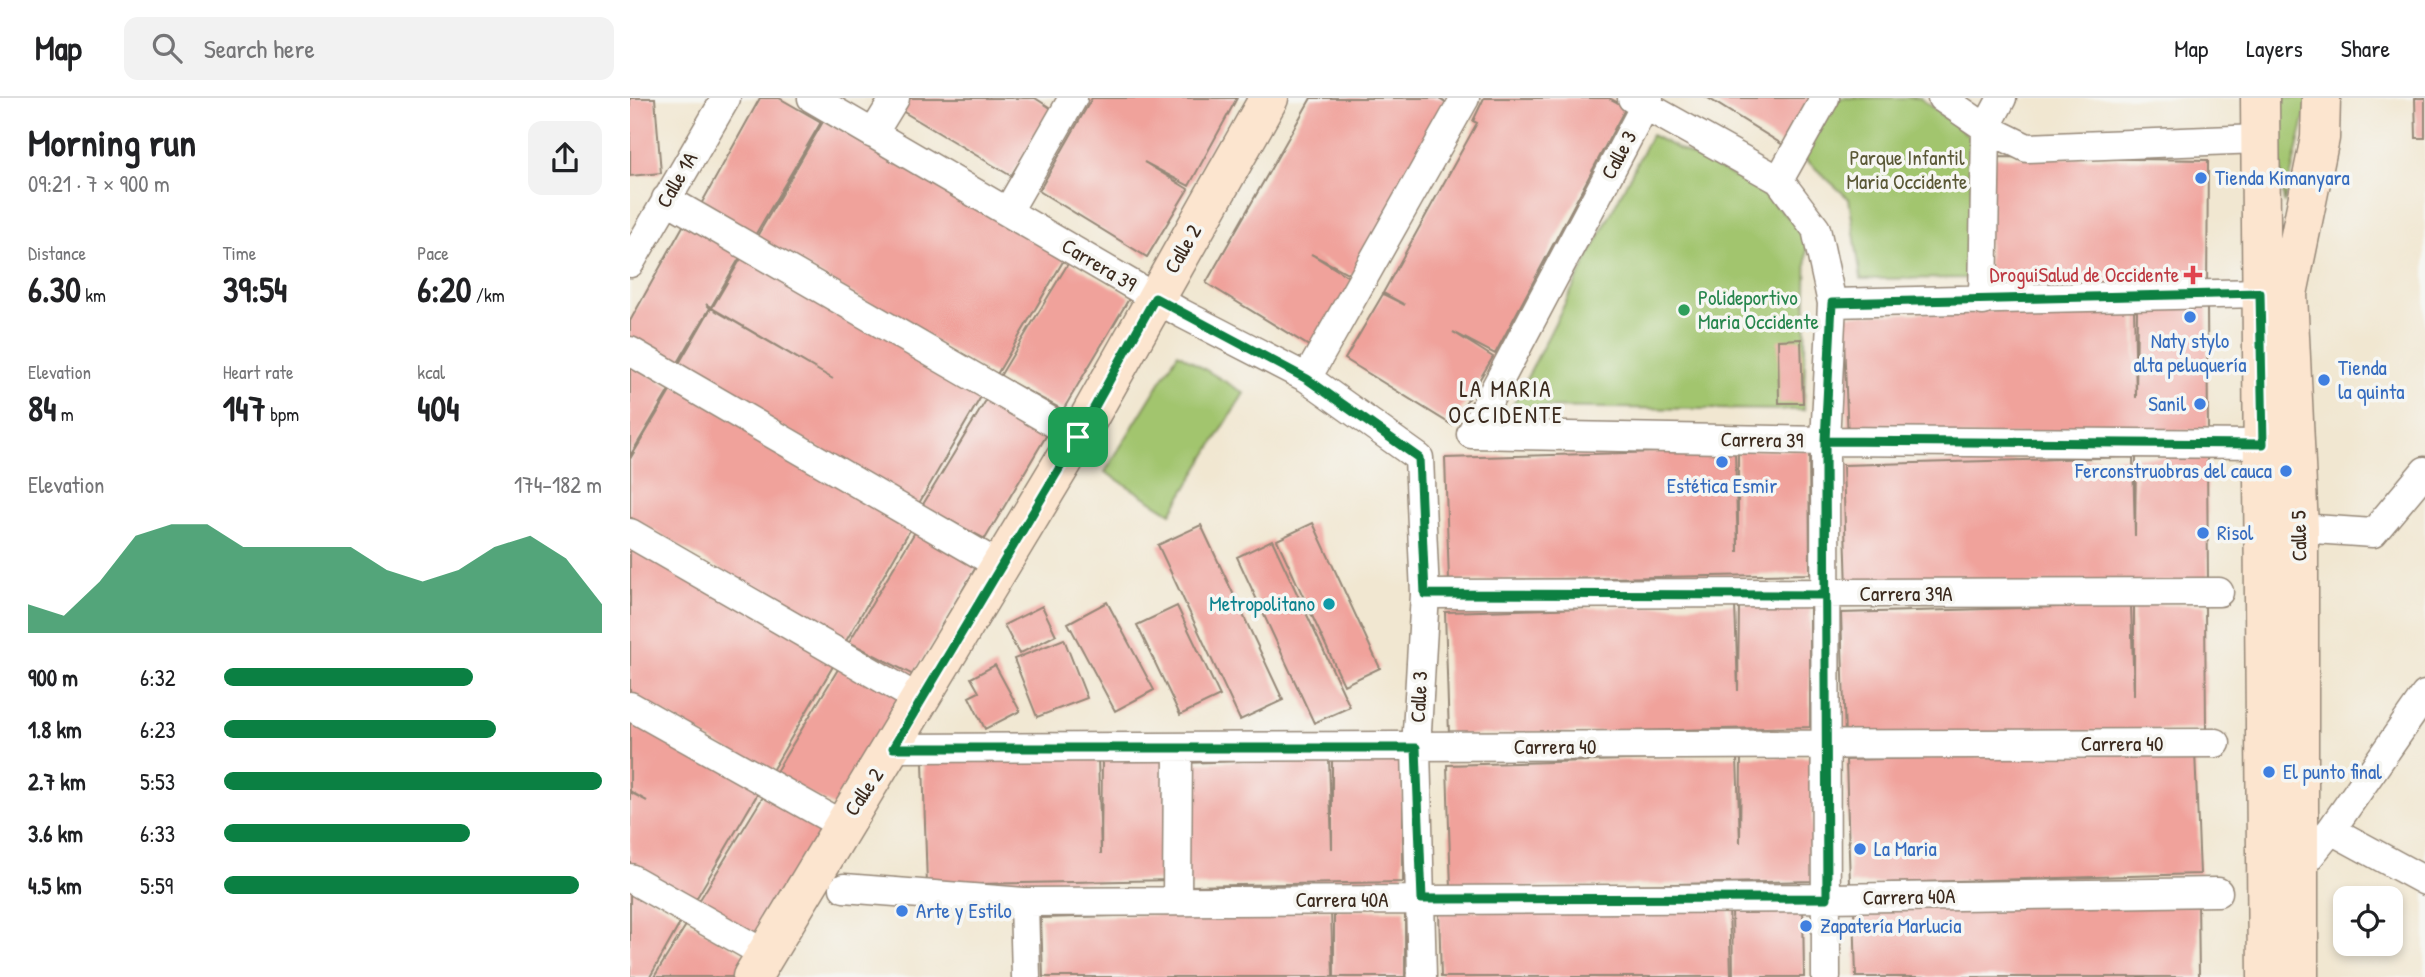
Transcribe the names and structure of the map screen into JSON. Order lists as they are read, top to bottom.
{
  "streets": {
    "main road": ["Calle 2", "Calle 5"],
    "street": [
      "Calle 3",
      "Calle 1A",
      "Carrera 39",
      "Carrera 39A",
      "Carrera 40",
      "Carrera 40A"
    ]
  },
  "crossings": [
    ["Calle 3", "Carrera 39"],
    ["Calle 3", "Carrera 39A"],
    ["Calle 3", "Carrera 40"],
    ["Calle 3", "Carrera 40A"],
    ["Calle 2", "Carrera 39"],
    ["Calle 2", "Carrera 40"],
    ["Carrera 39", "Calle 5"]
  ],
  "districts": ["LA MARIA OCCIDENTE"],
  "parks": ["Parque Infantil Maria Occidente"],
  "places": {
    "other": [
      "Tienda Kimanyara",
      "Polideportivo Maria Occidente",
      "Naty stylo alta peluquería",
      "Tienda la quinta",
      "Sanil",
      "Estética Esmir",
      "Ferconstruobras del cauca",
      "Risol",
      "Metropolitano",
      "El punto final",
      "La Maria",
      "Arte y Estilo",
      "Zapatería Marlucia"
    ],
    "health": ["DroguiSalud de Occidente"]
  },
  "page": {
    "header": "Map",
    "search": "Search here",
    "nav": ["Map", "Layers", "Share"],
    "heading": ["Morning run", "09:21 · 7 × 900 m"],
    "stats": [
      ["Distance", "6.30 km"],
      ["Time", "39:54"],
      ["Pace", "6:20 /km"],
      ["Elevation", "84 m"],
      ["Heart rate", "147 bpm"],
      ["kcal", "404"]
    ],
    "chart": ["Elevation", "174–182 m"],
    "list": [
      {
        "name": "900 m",
        "note": "6:32"
      },
      {
        "name": "1.8 km",
        "note": "6:23"
      },
      {
        "name": "2.7 km",
        "note": "5:53"
      },
      {
        "name": "3.6 km",
        "note": "6:33"
      },
      {
        "name": "4.5 km",
        "note": "5:59"
      }
    ]
  }
}
